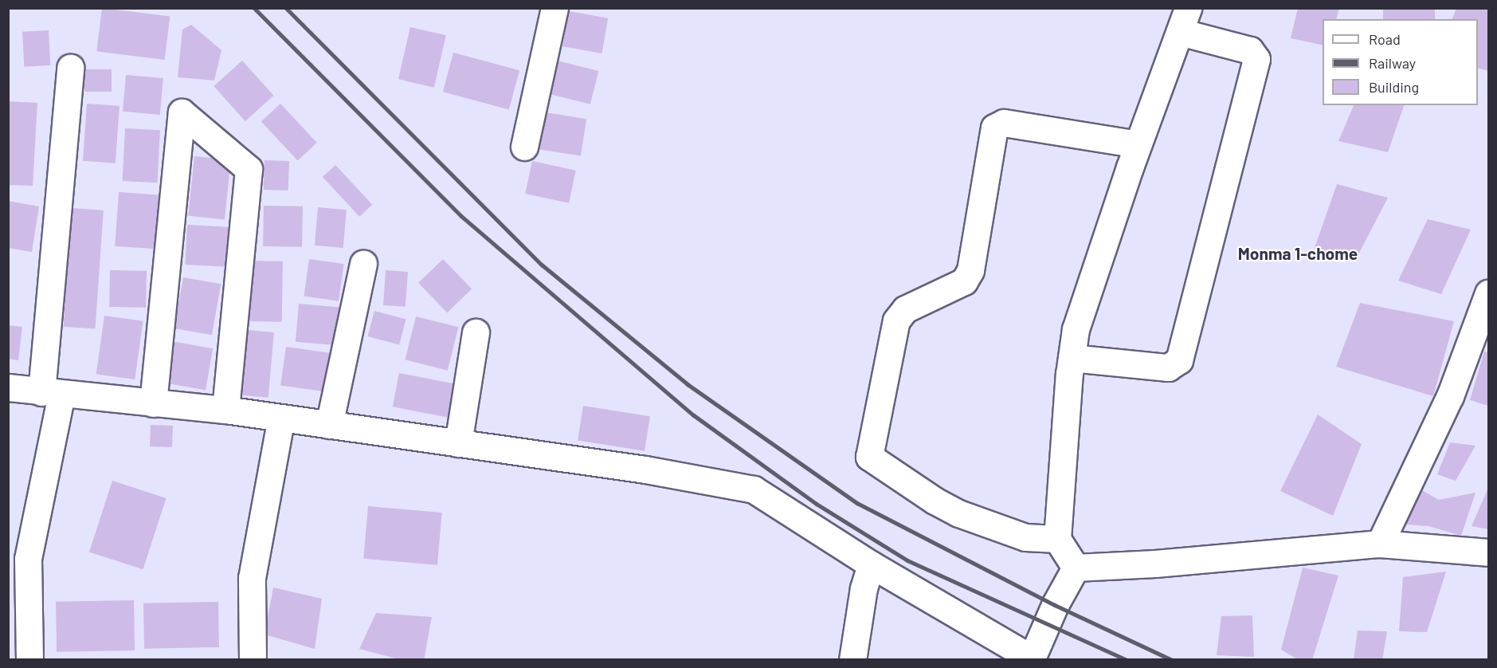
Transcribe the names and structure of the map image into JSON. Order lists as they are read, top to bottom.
{
  "districts": ["Monma 1-chome"],
  "legend": ["Road", "Railway", "Building"]
}
